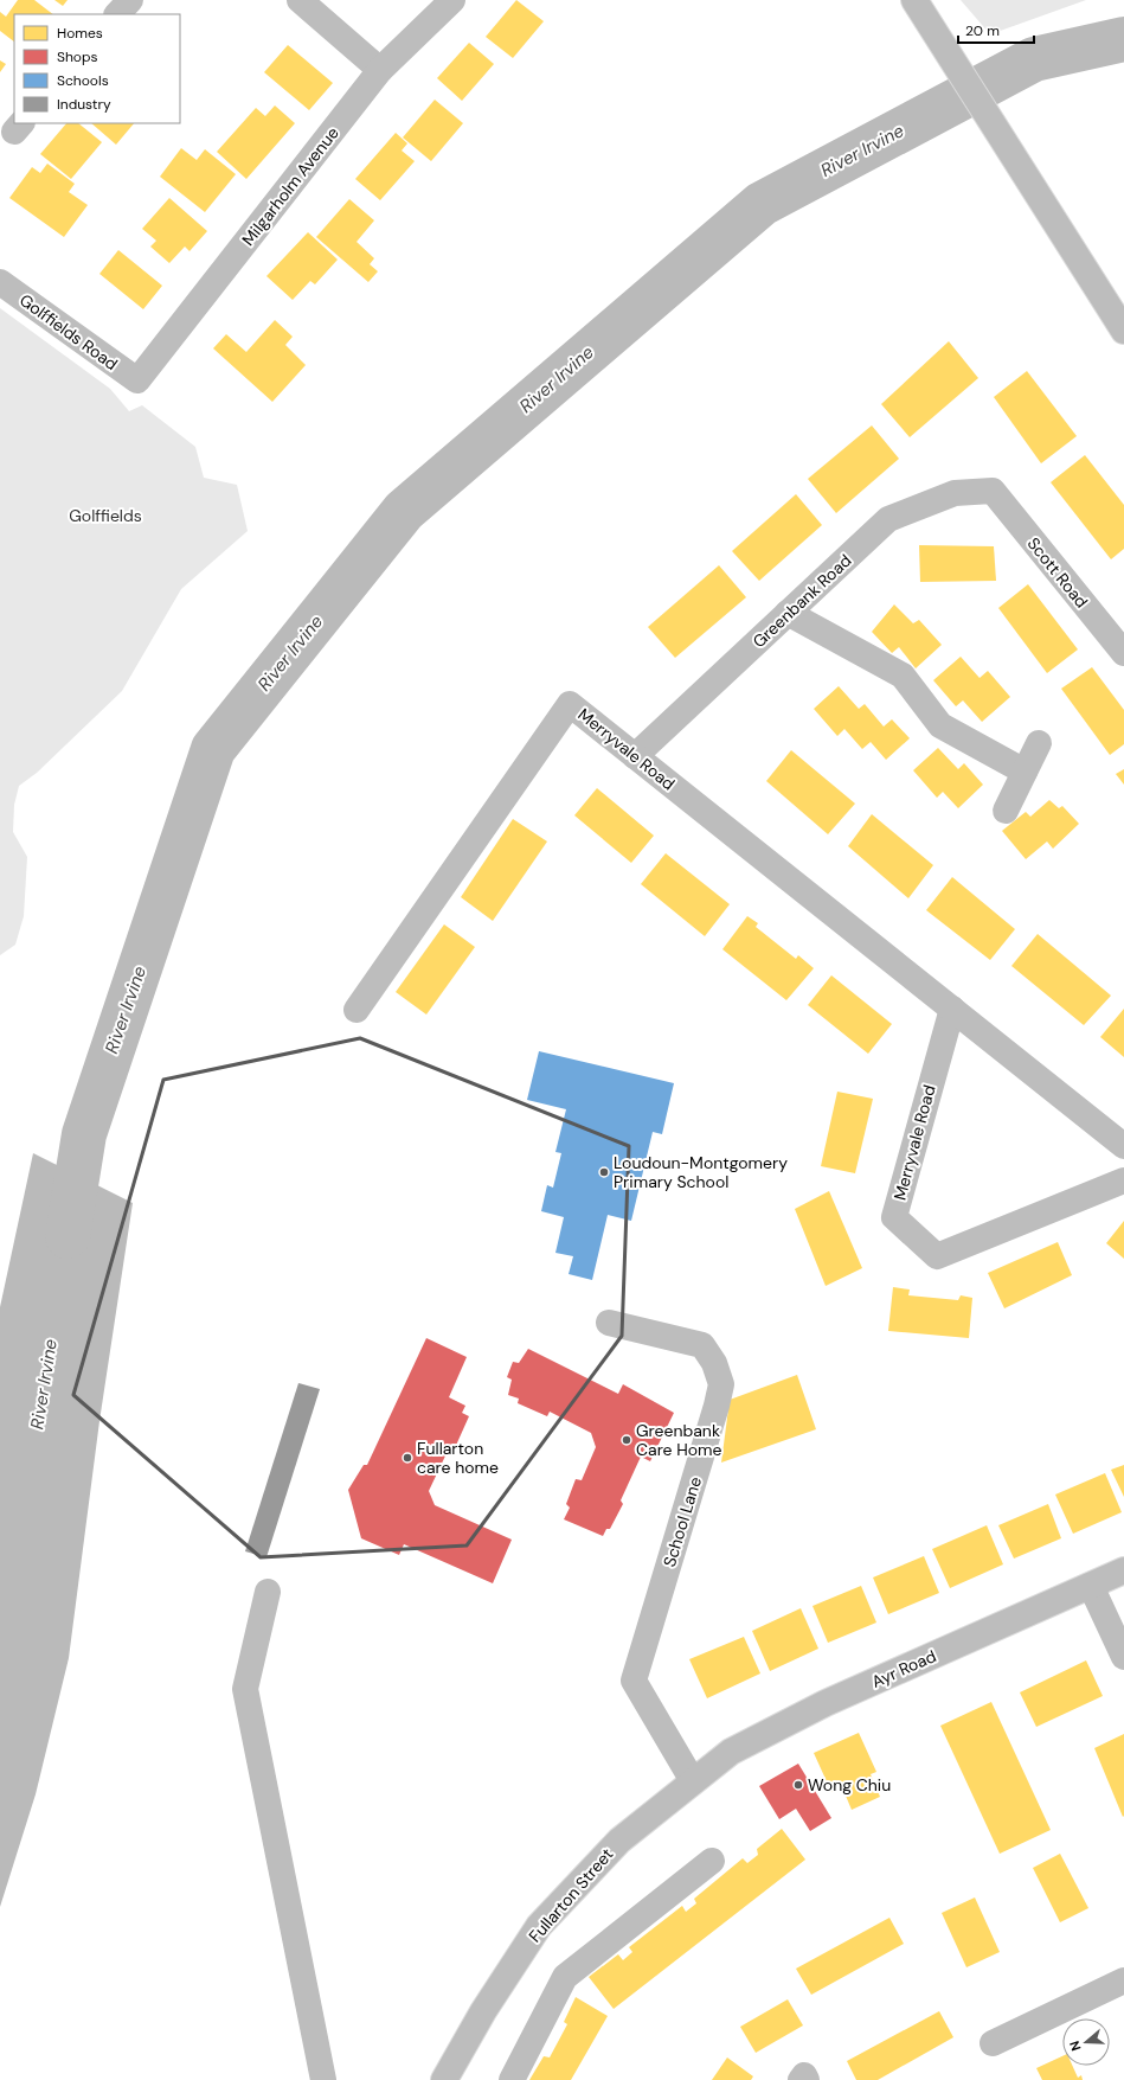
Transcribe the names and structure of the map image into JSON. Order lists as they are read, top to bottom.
{
  "streets": {
    "street": [
      "Milgarholm Avenue",
      "Golffields Road",
      "Scott Road",
      "Greenbank Road",
      "Merryvale Road",
      "School Lane",
      "Ayr Road",
      "Fullarton Street"
    ]
  },
  "crossings": [
    ["Milgarholm Avenue", "Golffields Road"],
    ["Scott Road", "Greenbank Road"],
    ["Greenbank Road", "Merryvale Road"],
    ["School Lane", "Ayr Road"],
    ["School Lane", "Fullarton Street"],
    ["Ayr Road", "Fullarton Street"]
  ],
  "water": ["River Irvine"],
  "parks": ["Golffields"],
  "places": [
    "Loudoun-Montgomery Primary School",
    "Greenbank Care Home",
    "Fullarton care home",
    "Wong Chiu"
  ],
  "legend": [
    "Homes",
    "Shops",
    "Schools",
    "Industry"
  ],
  "scale_bar": "20 m",
  "north": "left"
}
